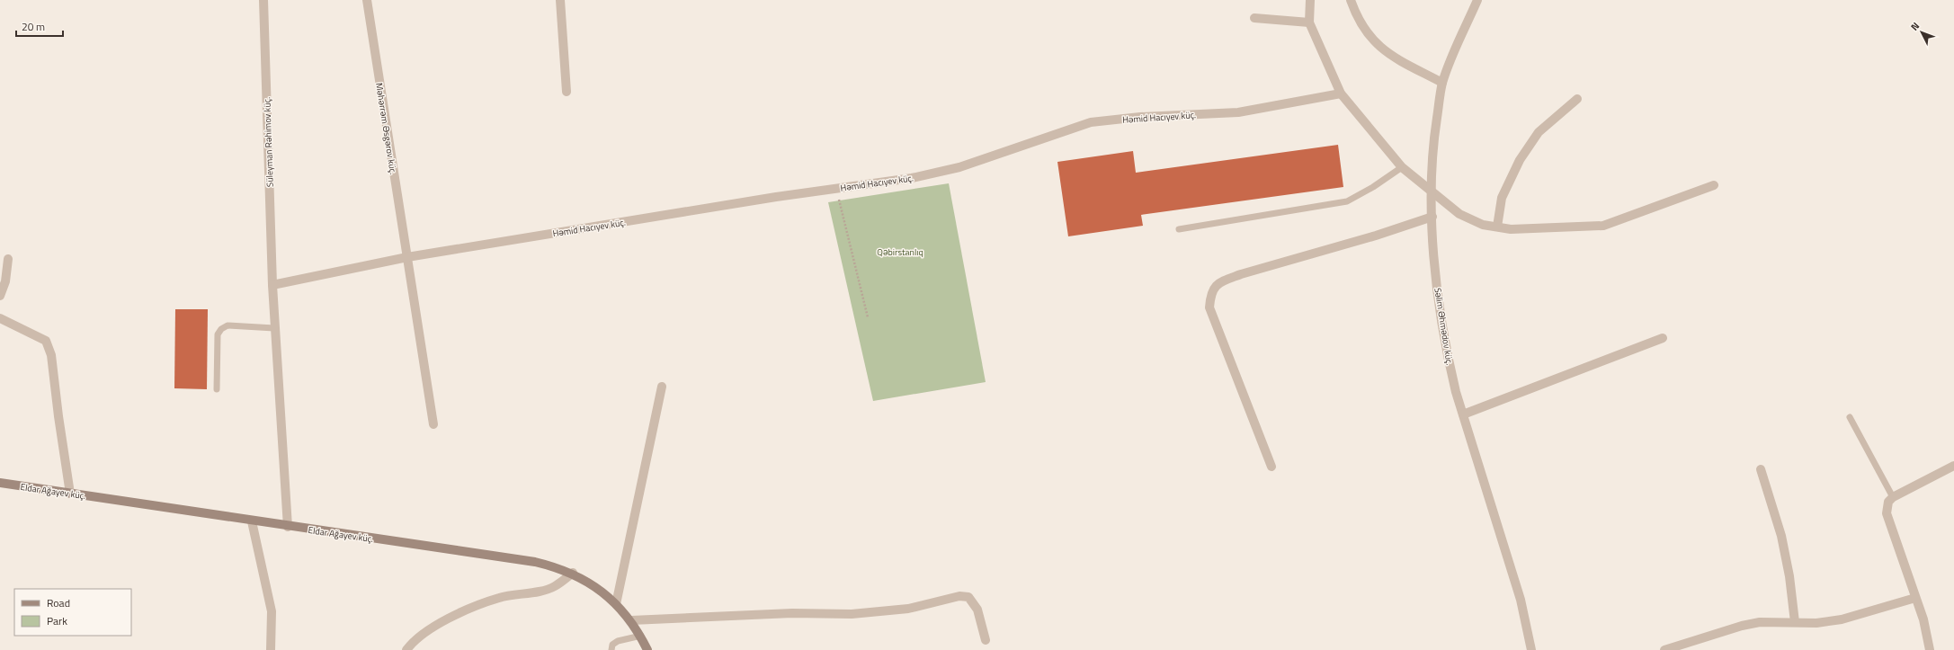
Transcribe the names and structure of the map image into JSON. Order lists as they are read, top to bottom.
{
  "streets": {
    "main road": ["Eldar Ağayev küç."],
    "street": [
      "Həmid Hacıyev küç.",
      "Məhərrəm Əsgərov küç.",
      "Süleyman Rəhimov küç.",
      "Səlim Əhmədov küç."
    ]
  },
  "crossings": [
    ["Həmid Hacıyev küç.", "Məhərrəm Əsgərov küç."],
    ["Həmid Hacıyev küç.", "Süleyman Rəhimov küç."],
    ["Süleyman Rəhimov küç.", "Eldar Ağayev küç."]
  ],
  "parks": ["Qəbirstanlıq"],
  "legend": ["Road", "Park"],
  "scale_bar": "20 m",
  "north": "top left"
}
